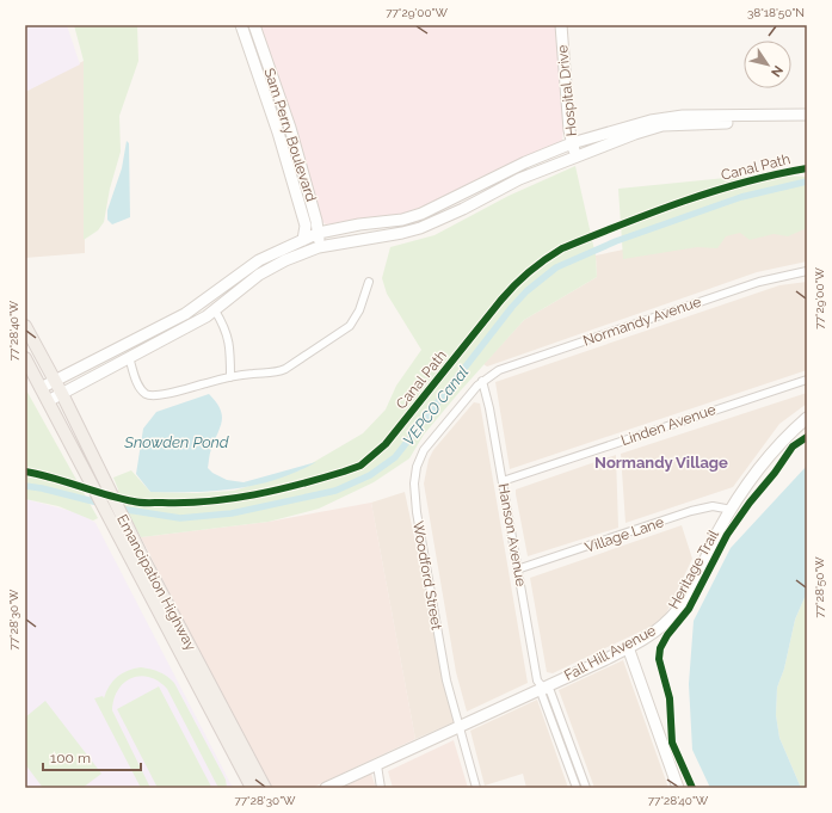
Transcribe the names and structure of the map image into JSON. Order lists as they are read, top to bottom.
{
  "streets": {
    "main road": ["Emancipation Highway"],
    "street": [
      "Hospital Drive",
      "Sam Perry Boulevard",
      "Normandy Avenue",
      "Linden Avenue",
      "Hanson Avenue",
      "Village Lane",
      "Woodford Street",
      "Fall Hill Avenue"
    ],
    "cycle path": ["Canal Path", "Heritage Trail"]
  },
  "crossings": [
    ["Normandy Avenue", "Hanson Avenue"],
    ["Normandy Avenue", "Woodford Street"],
    ["Linden Avenue", "Hanson Avenue"],
    ["Hanson Avenue", "Village Lane"],
    ["Hanson Avenue", "Woodford Street"],
    ["Hanson Avenue", "Fall Hill Avenue"],
    ["Village Lane", "Fall Hill Avenue"],
    ["Woodford Street", "Fall Hill Avenue"]
  ],
  "districts": ["Normandy Village"],
  "water": ["VEPCO Canal", "Snowden Pond"],
  "scale_bar": "100 m",
  "north": "bottom right",
  "coordinates": [
    "77°29'00\"W",
    "38°18'50\"N",
    "77°28'40\"W",
    "77°28'50\"W",
    "77°28'30\"W"
  ]
}
